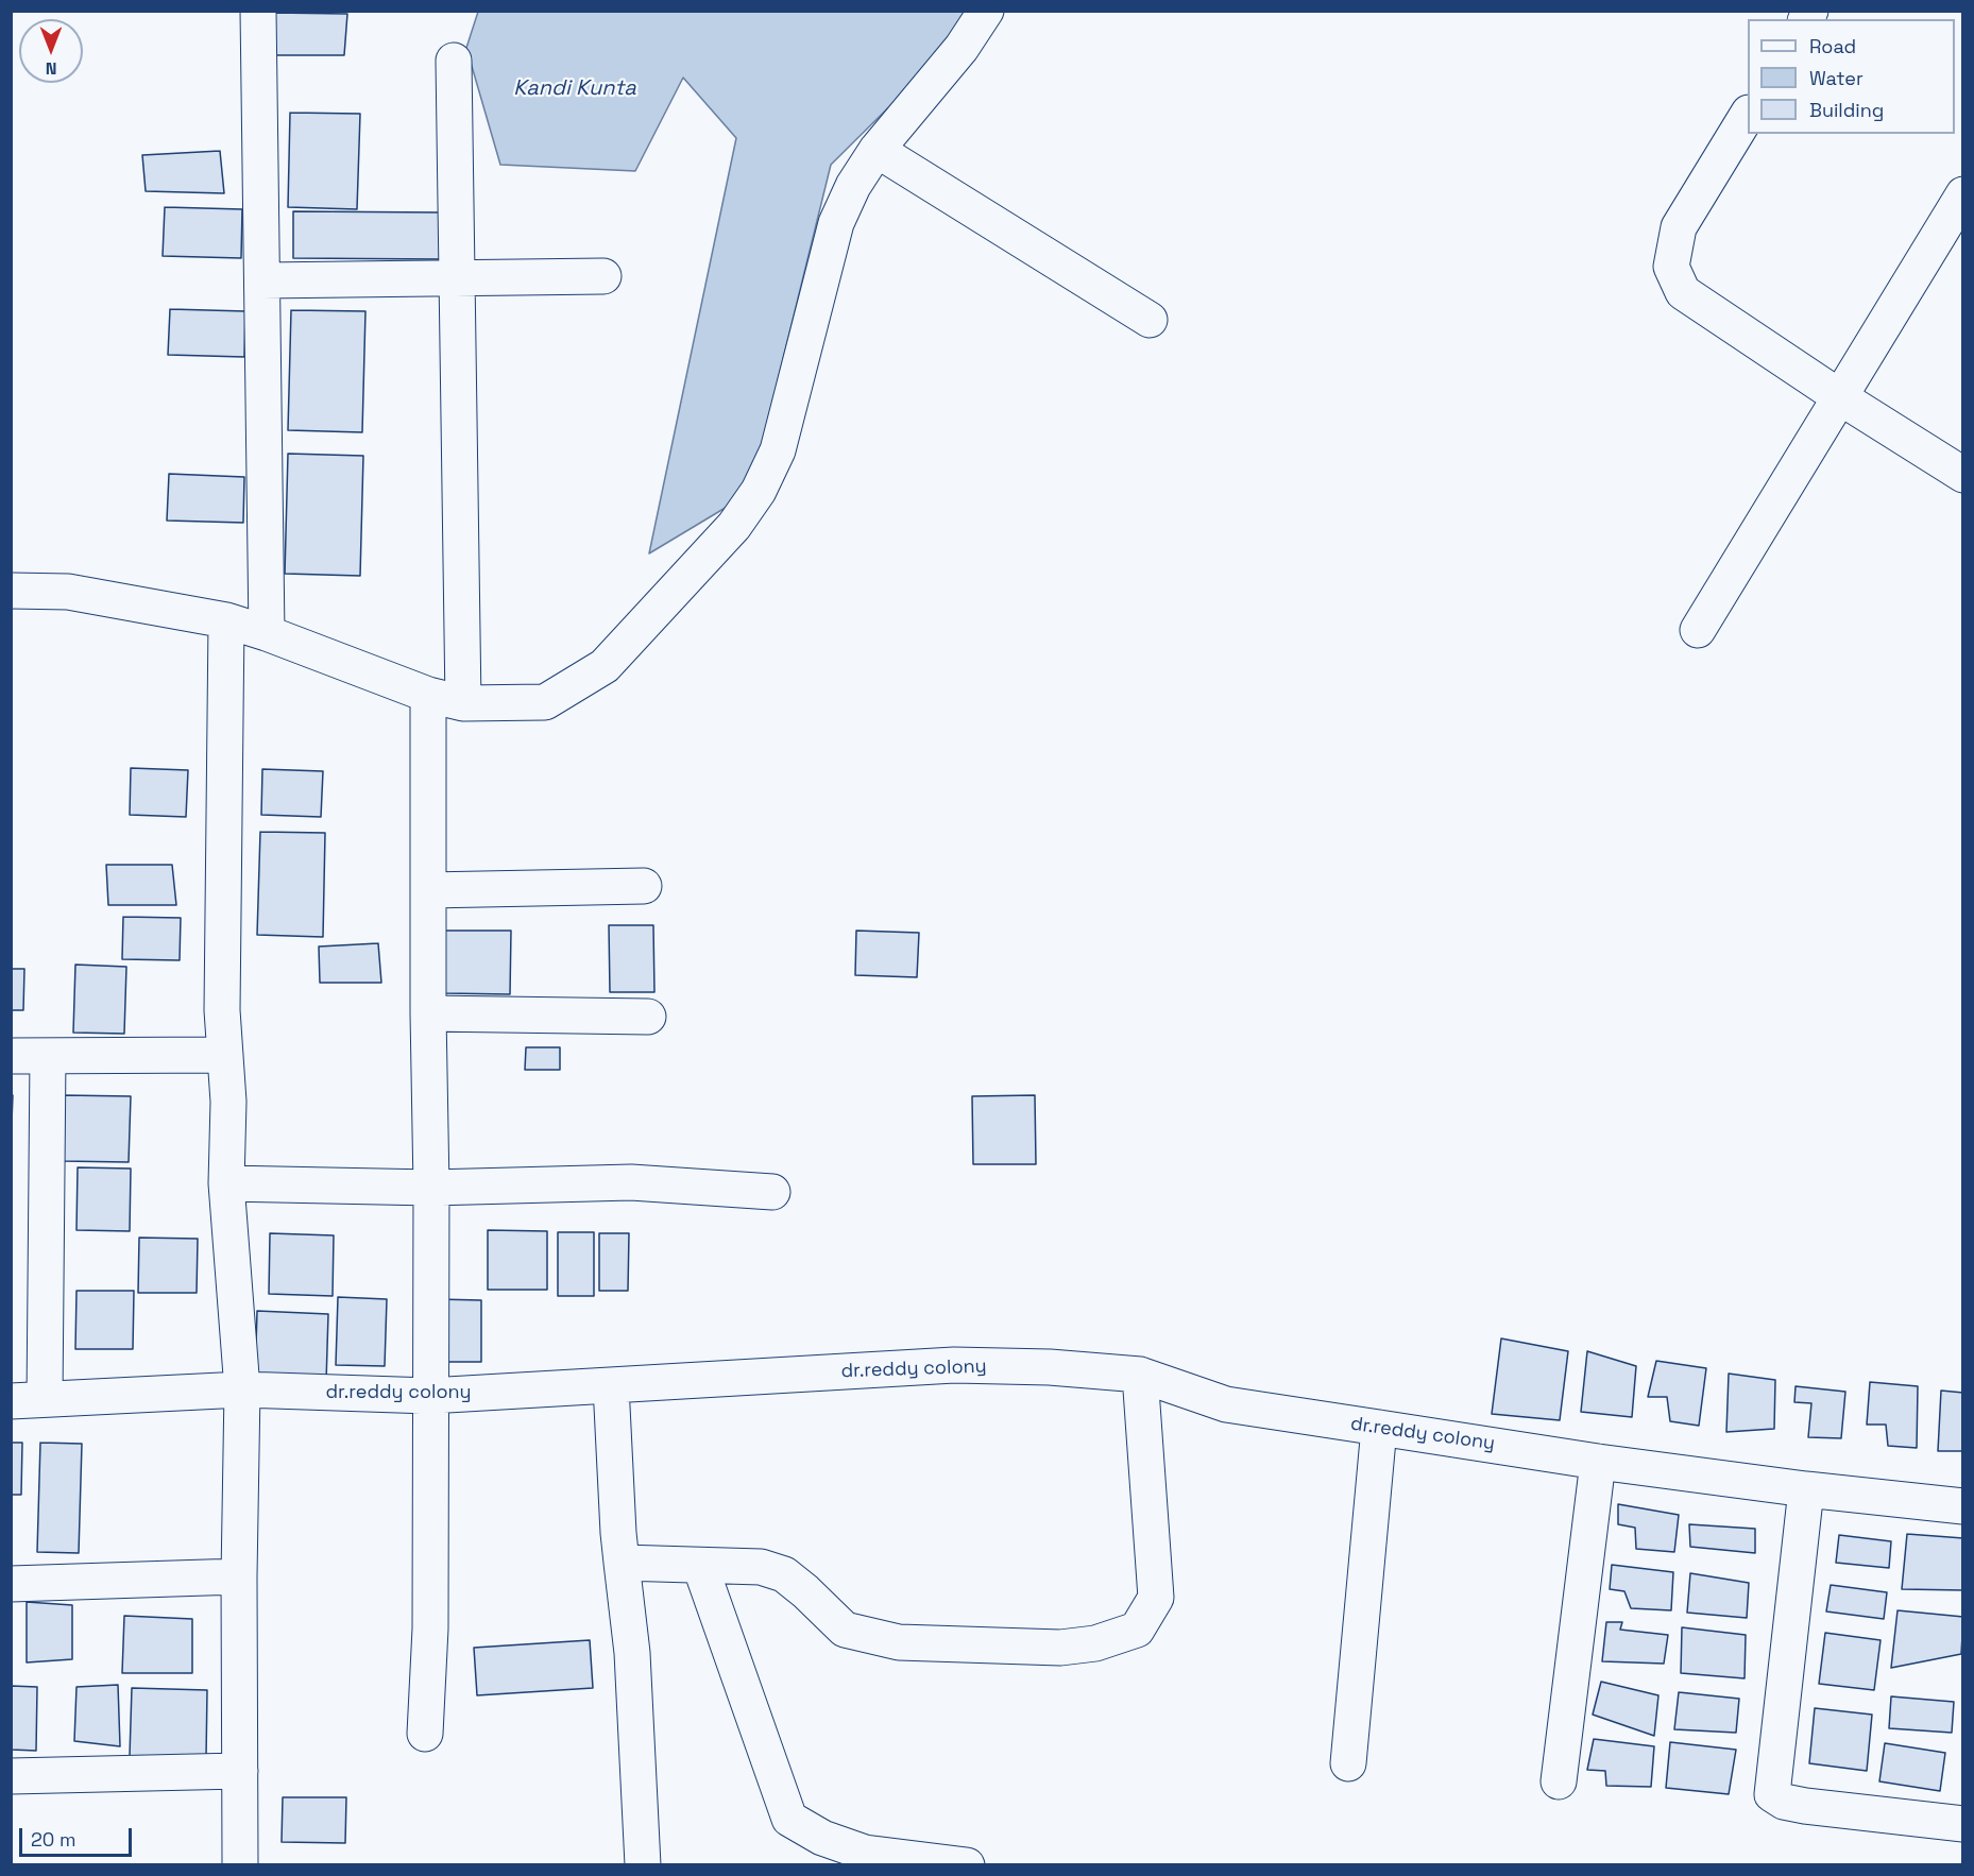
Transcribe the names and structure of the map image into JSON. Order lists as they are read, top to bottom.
{
  "streets": {
    "street": ["dr.reddy colony"]
  },
  "water": ["Kandi Kunta"],
  "legend": ["Road", "Water", "Building"],
  "scale_bar": "20 m",
  "north": "bottom"
}
